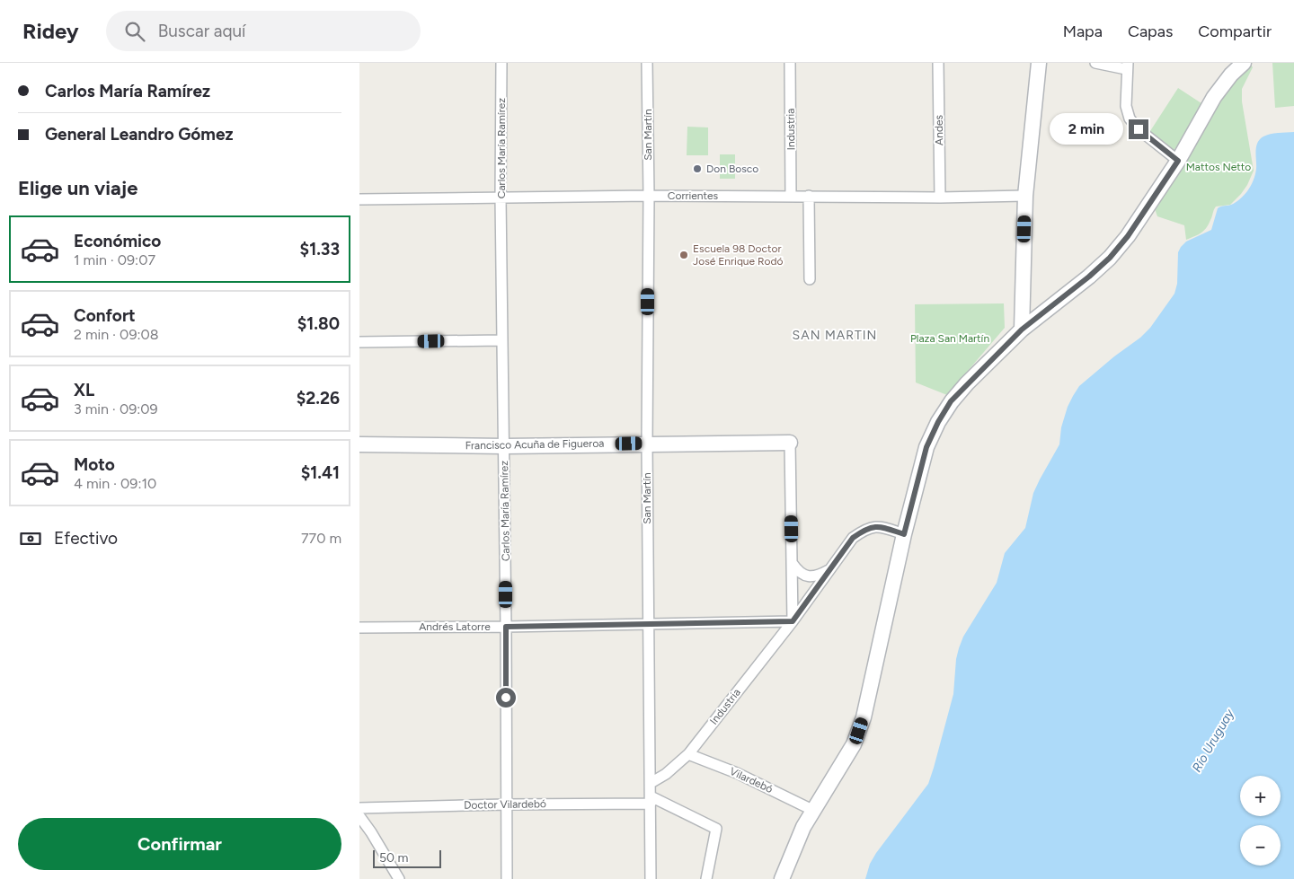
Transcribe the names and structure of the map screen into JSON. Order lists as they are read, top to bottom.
{
  "streets": {
    "street": [
      "Industria",
      "Andes",
      "San Martín",
      "Carlos María Ramírez",
      "Corrientes",
      "Francisco Acuña de Figueroa",
      "Andrés Latorre",
      "Vilardebó",
      "Doctor Vilardebó"
    ]
  },
  "crossings": [
    ["Industria", "San Martín"],
    ["Industria", "Corrientes"],
    ["Industria", "Andrés Latorre"],
    ["Industria", "Vilardebó"],
    ["Andes", "Corrientes"],
    ["San Martín", "Corrientes"],
    ["San Martín", "Francisco Acuña de Figueroa"],
    ["San Martín", "Andrés Latorre"],
    ["San Martín", "Doctor Vilardebó"],
    ["Carlos María Ramírez", "Corrientes"],
    ["Carlos María Ramírez", "Francisco Acuña de Figueroa"],
    ["Carlos María Ramírez", "Andrés Latorre"],
    ["Carlos María Ramírez", "Doctor Vilardebó"]
  ],
  "districts": ["SAN MARTIN"],
  "water": ["Río Uruguay"],
  "parks": ["Mattos Netto", "Plaza San Martín"],
  "places": ["Don Bosco", "Escuela 98 Doctor José Enrique Rodó"],
  "scale_bar": "50 m",
  "page": {
    "header": "Ridey",
    "search": "Buscar aquí",
    "nav": ["Mapa", "Capas", "Compartir"],
    "banner": ["Carlos María Ramírez", "General Leandro Gómez"],
    "bubble": "2 min",
    "heading": "Elige un viaje",
    "list": [
      {
        "name": "Económico",
        "note": "1 min · 09:07",
        "value": "$1.33"
      },
      {
        "name": "Confort",
        "note": "2 min · 09:08",
        "value": "$1.80"
      },
      {
        "name": "XL",
        "note": "3 min · 09:09",
        "value": "$2.26"
      },
      {
        "name": "Moto",
        "note": "4 min · 09:10",
        "value": "$1.41"
      }
    ],
    "pay": ["Efectivo", "770 m"],
    "map_buttons": ["+", "−"],
    "buttons": "Confirmar",
    "scale": "50 m"
  }
}
